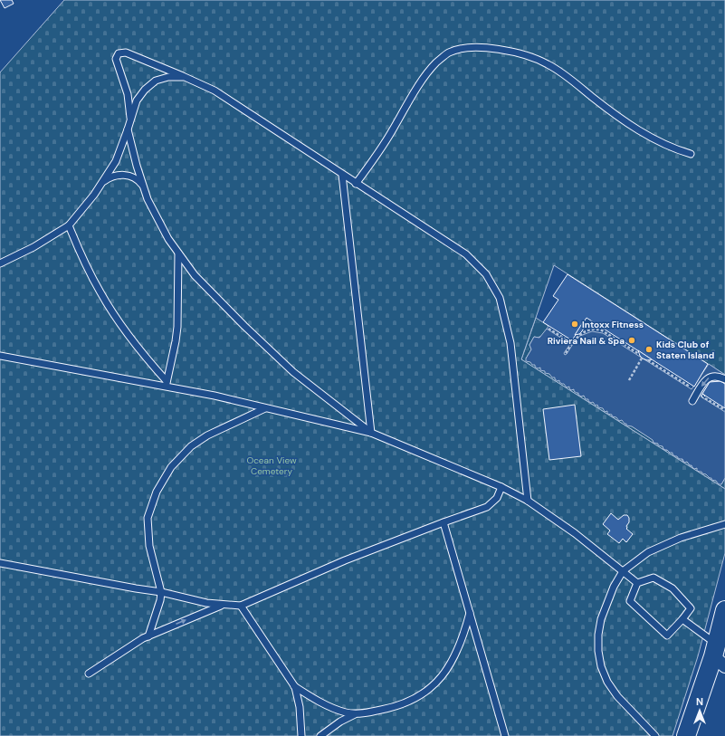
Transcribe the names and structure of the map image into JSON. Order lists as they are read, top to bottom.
{
  "parks": ["Ocean View Cemetery"],
  "places": ["Intoxx Fitness", "Riviera Nail & Spa", "Kids Club of Staten Island"],
  "north": "top"
}
